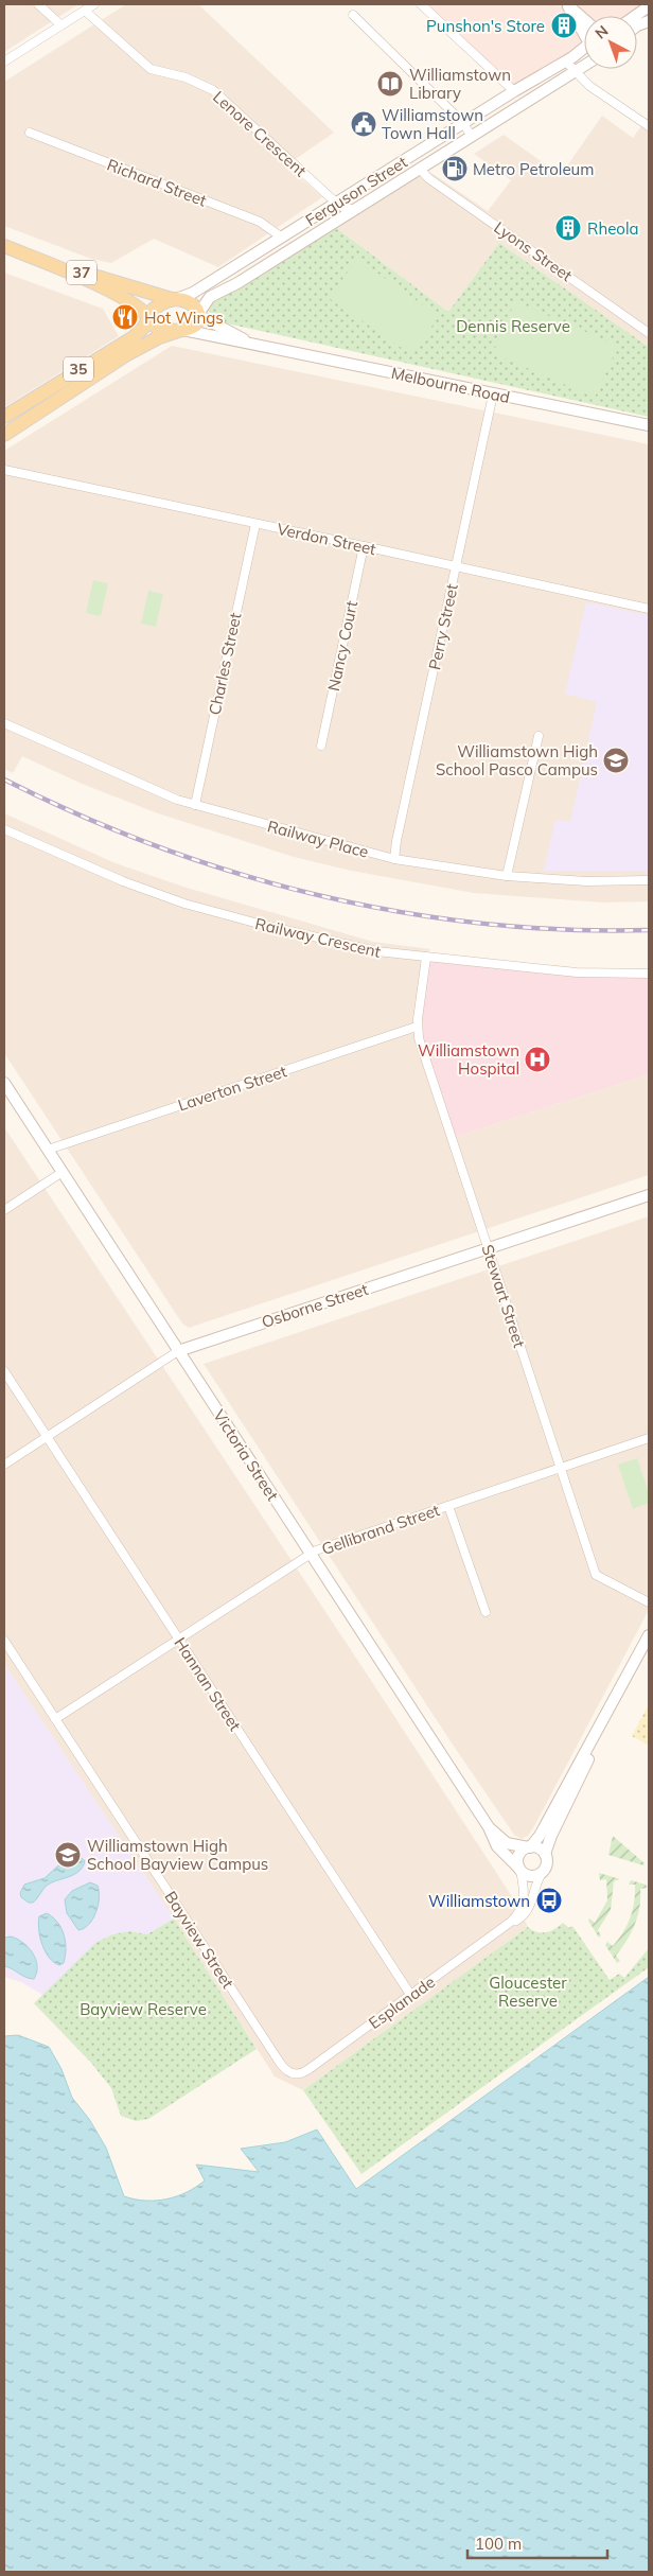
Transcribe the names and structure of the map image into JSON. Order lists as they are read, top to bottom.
{
  "streets": {
    "main road": ["37", "35"],
    "street": [
      "Lenore Crescent",
      "Richard Street",
      "Ferguson Street",
      "Lyons Street",
      "Melbourne Road",
      "Verdon Street",
      "Perry Street",
      "Nancy Court",
      "Charles Street",
      "Railway Place",
      "Railway Crescent",
      "Laverton Street",
      "Stewart Street",
      "Osborne Street",
      "Victoria Street",
      "Gellibrand Street",
      "Hannan Street",
      "Bayview Street",
      "Esplanade"
    ]
  },
  "crossings": [
    ["Lenore Crescent", "Ferguson Street"],
    ["Richard Street", "Ferguson Street"],
    ["Ferguson Street", "Lyons Street"],
    ["Ferguson Street", "37"],
    ["Ferguson Street", "35"],
    ["Ferguson Street", "Melbourne Road"],
    ["37", "35"],
    ["35", "Melbourne Road"],
    ["Melbourne Road", "Perry Street"],
    ["Verdon Street", "Perry Street"],
    ["Verdon Street", "Nancy Court"],
    ["Verdon Street", "Charles Street"],
    ["Perry Street", "Railway Place"],
    ["Charles Street", "Railway Place"],
    ["Railway Crescent", "Stewart Street"],
    ["Laverton Street", "Stewart Street"],
    ["Laverton Street", "Victoria Street"],
    ["Stewart Street", "Osborne Street"],
    ["Stewart Street", "Gellibrand Street"],
    ["Osborne Street", "Victoria Street"],
    ["Osborne Street", "Hannan Street"],
    ["Victoria Street", "Gellibrand Street"],
    ["Victoria Street", "Esplanade"],
    ["Gellibrand Street", "Hannan Street"],
    ["Gellibrand Street", "Bayview Street"],
    ["Hannan Street", "Esplanade"],
    ["Bayview Street", "Esplanade"]
  ],
  "parks": ["Dennis Reserve", "Gloucester Reserve", "Bayview Reserve"],
  "places": {
    "building": ["Punshon's Store", "Rheola"],
    "library": ["Williamstown Library"],
    "public building": ["Williamstown Town Hall"],
    "fuel station": ["Metro Petroleum"],
    "restaurant": ["Hot Wings"],
    "school or university": ["Williamstown High School Pasco Campus", "Williamstown High School Bayview Campus"],
    "hospital": ["Williamstown Hospital"],
    "bus stop": ["Williamstown"]
  },
  "scale_bar": "100 m",
  "north": "top left"
}
